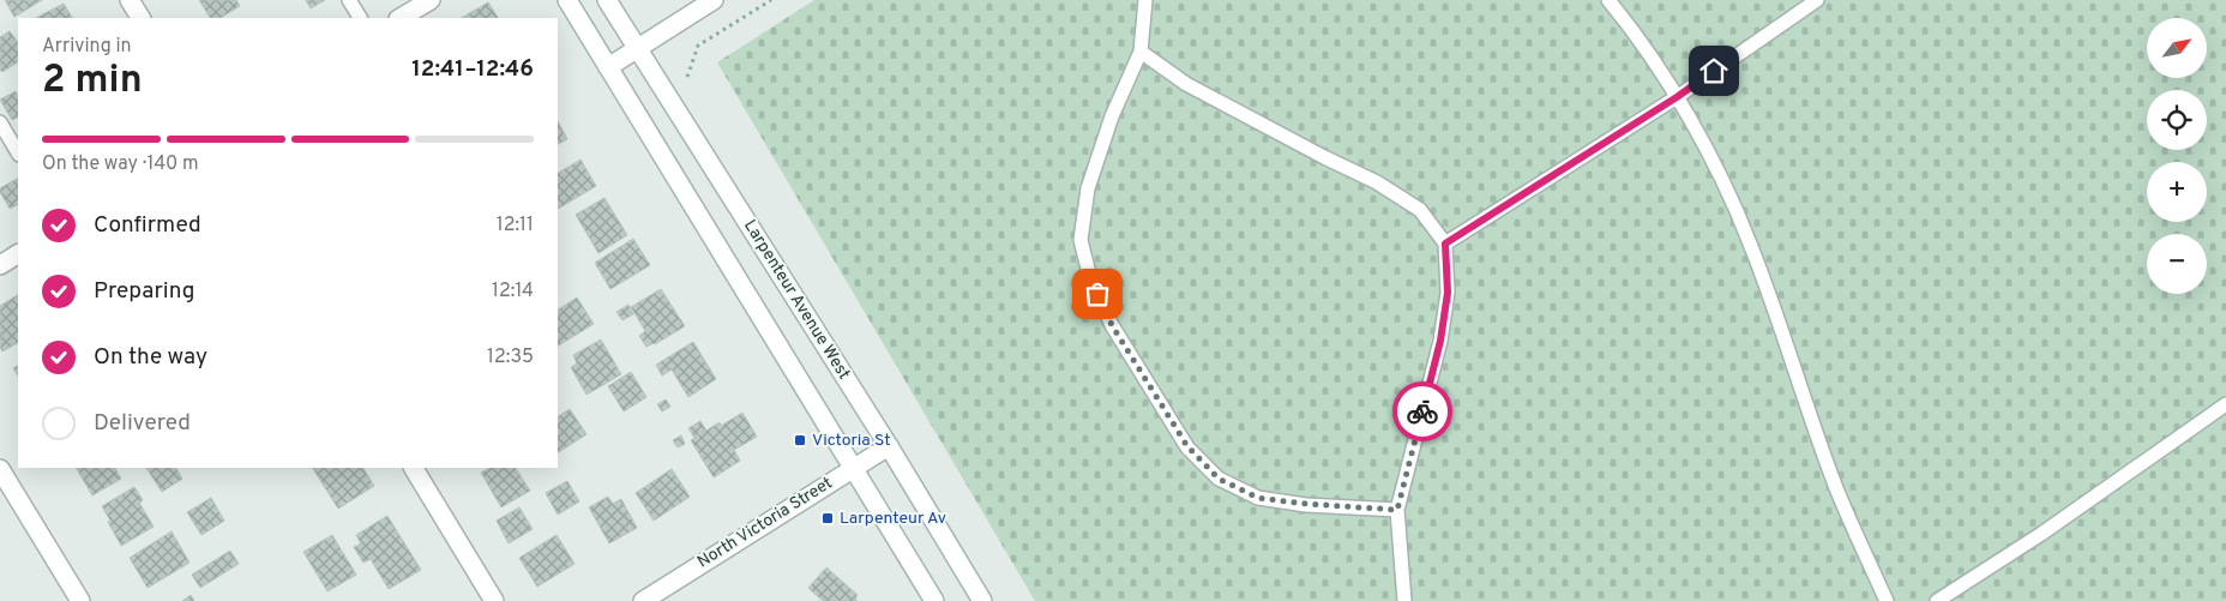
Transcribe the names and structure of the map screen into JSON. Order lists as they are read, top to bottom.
{
  "streets": {
    "main road": ["Larpenteur Avenue West", "North Victoria Street"]
  },
  "crossings": [
    ["Larpenteur Avenue West", "North Victoria Street"]
  ],
  "places": {
    "transit": ["Victoria St", "Larpenteur Av"]
  },
  "north": "top right",
  "page": {
    "map_buttons": ["+", "−"],
    "heading": ["2 min", "Arriving in", "12:41–12:46"],
    "bar": "On the way · 140 m",
    "list": [
      ["Confirmed", "12:11"],
      ["Preparing", "12:14"],
      ["On the way", "12:35"],
      "Delivered"
    ]
  }
}
